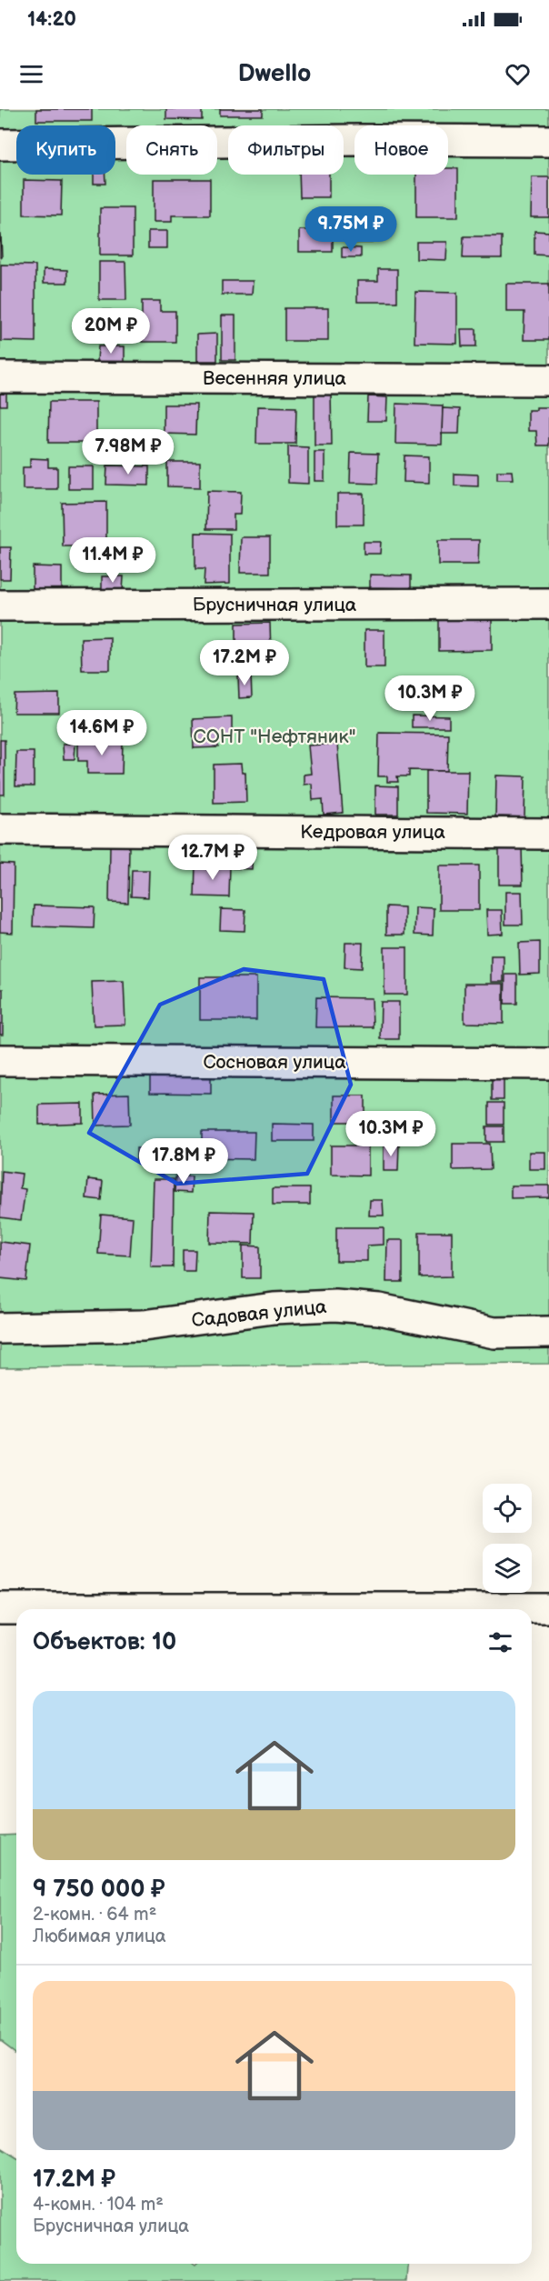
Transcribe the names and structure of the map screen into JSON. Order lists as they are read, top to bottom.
{
  "streets": {
    "street": [
      "Весенняя улица",
      "Брусничная улица",
      "Кедровая улица",
      "Сосновая улица",
      "Садовая улица"
    ]
  },
  "parks": ["СОНТ \"Нефтяник\""],
  "page": {
    "status": "14:20",
    "header": "Dwello",
    "chip": [
      "Купить",
      "Снять",
      "Фильтры",
      "Новое"
    ],
    "price": [
      "9.75M ₽",
      "20M ₽",
      "7.98M ₽",
      "11.4M ₽",
      "17.2M ₽",
      "10.3M ₽",
      "14.6M ₽",
      "12.7M ₽",
      "10.3M ₽",
      "17.8M ₽"
    ],
    "heading": "Объектов: 10",
    "list": [
      {
        "name": "9 750 000 ₽",
        "note": "2-комн. · 64 m² · Любимая улица"
      },
      {
        "name": "17.2M ₽",
        "note": "4-комн. · 104 m² · Брусничная улица"
      }
    ]
  }
}
